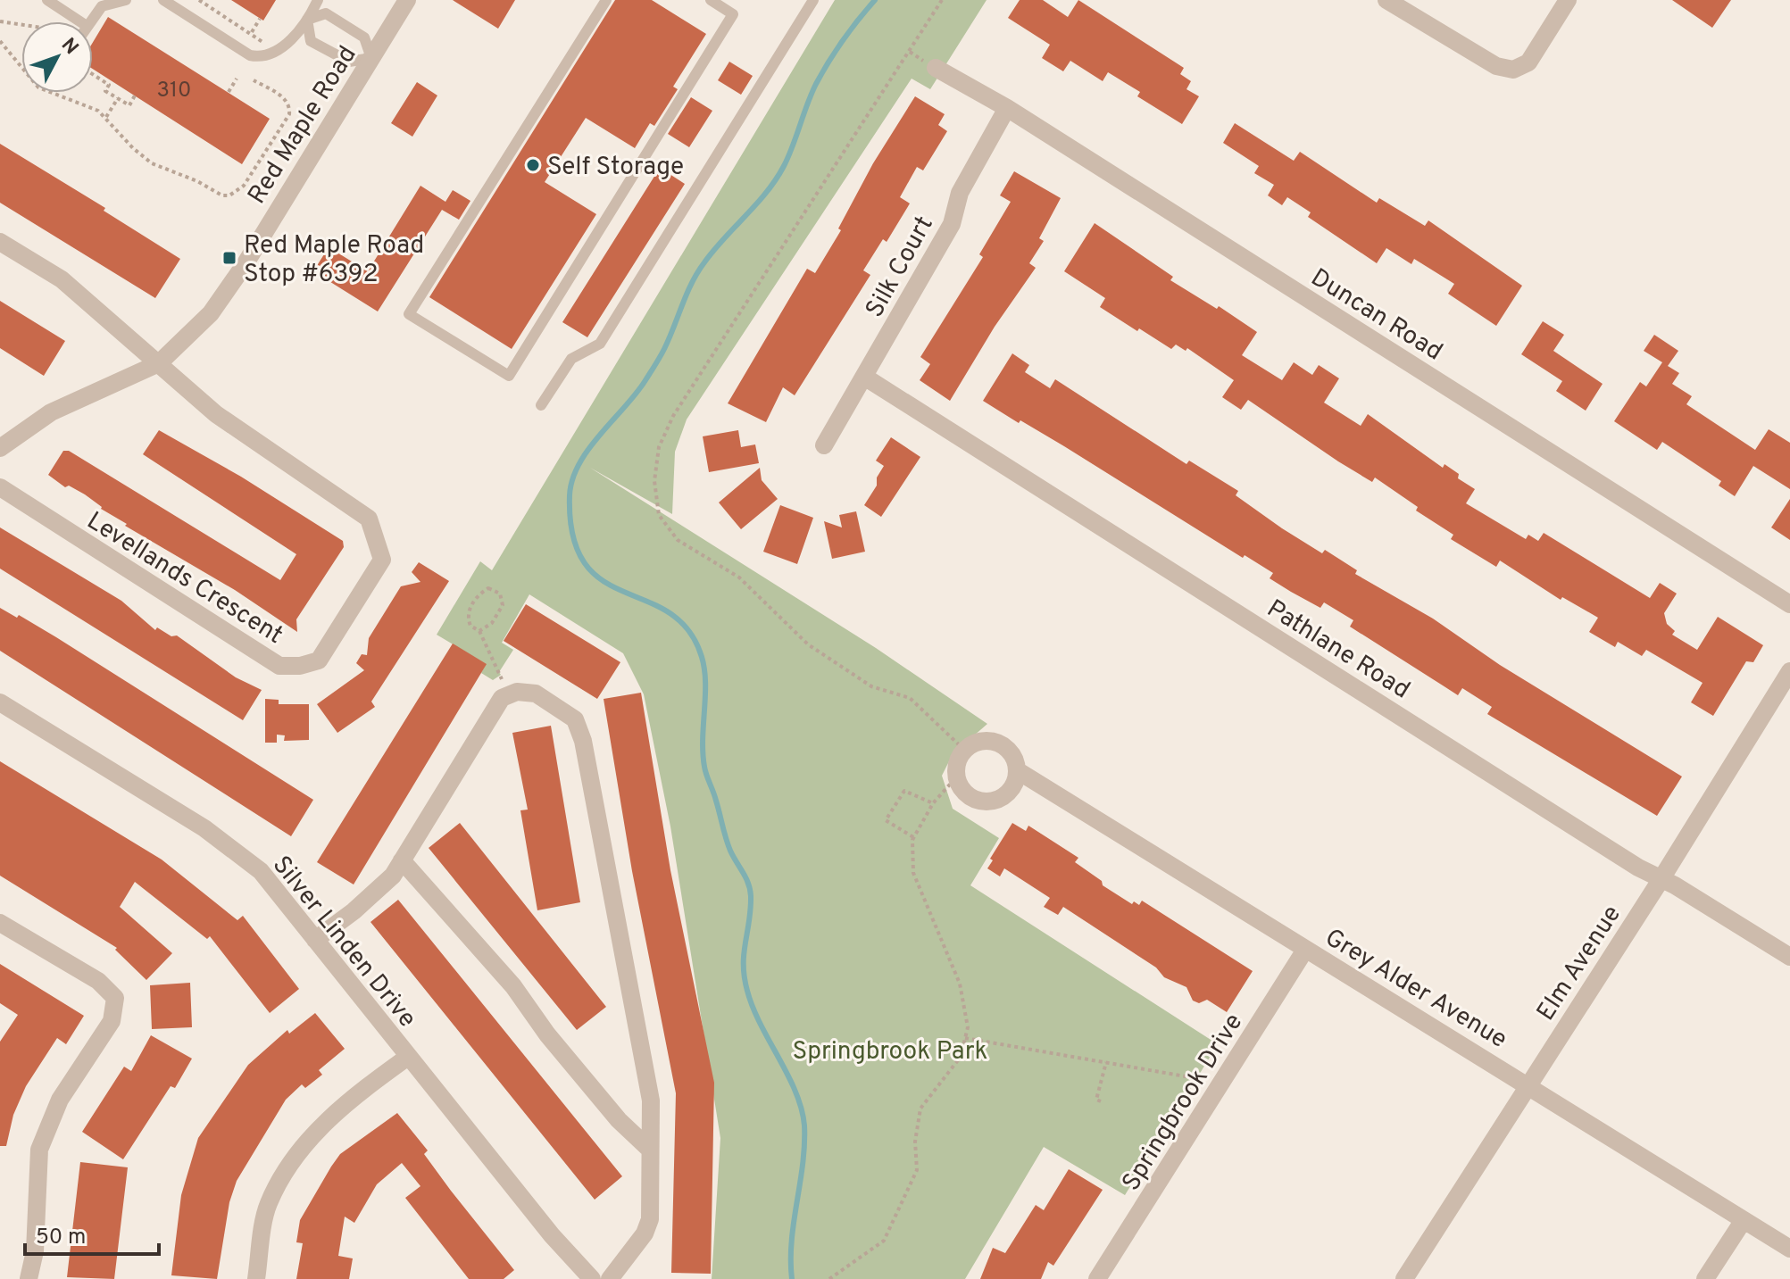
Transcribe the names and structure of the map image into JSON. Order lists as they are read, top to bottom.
{
  "streets": {
    "street": [
      "Red Maple Road",
      "Silk Court",
      "Duncan Road",
      "Levellands Crescent",
      "Pathlane Road",
      "Silver Linden Drive",
      "Elm Avenue",
      "Grey Alder Avenue",
      "Springbrook Drive"
    ]
  },
  "crossings": [
    ["Red Maple Road", "Levellands Crescent"],
    ["Silk Court", "Duncan Road"],
    ["Silk Court", "Pathlane Road"],
    ["Pathlane Road", "Elm Avenue"],
    ["Elm Avenue", "Grey Alder Avenue"],
    ["Grey Alder Avenue", "Springbrook Drive"]
  ],
  "parks": ["Springbrook Park"],
  "places": {
    "other": ["Self Storage"],
    "transit": ["Red Maple Road Stop #6392"]
  },
  "house_numbers": ["310"],
  "scale_bar": "50 m",
  "north": "top right"
}
